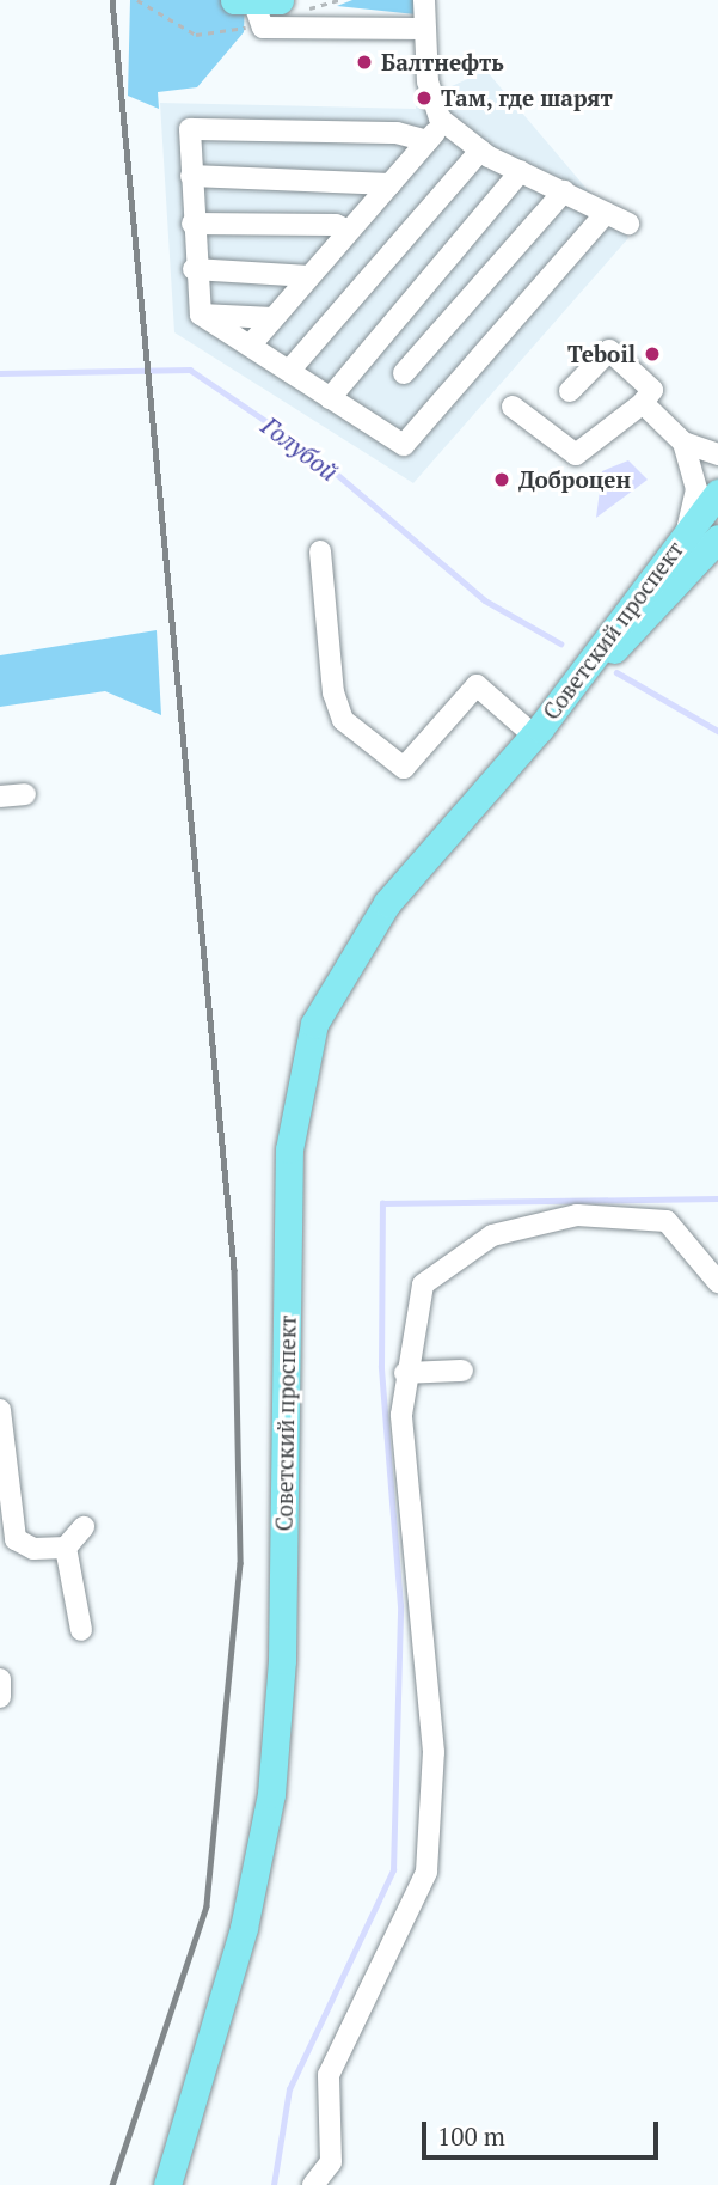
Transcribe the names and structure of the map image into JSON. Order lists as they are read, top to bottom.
{
  "streets": {
    "main road": ["Советский проспект"]
  },
  "water": ["Голубой"],
  "places": [
    "Балтнефть",
    "Там, где шарят",
    "Teboil",
    "Доброцен"
  ],
  "scale_bar": "100 m"
}
